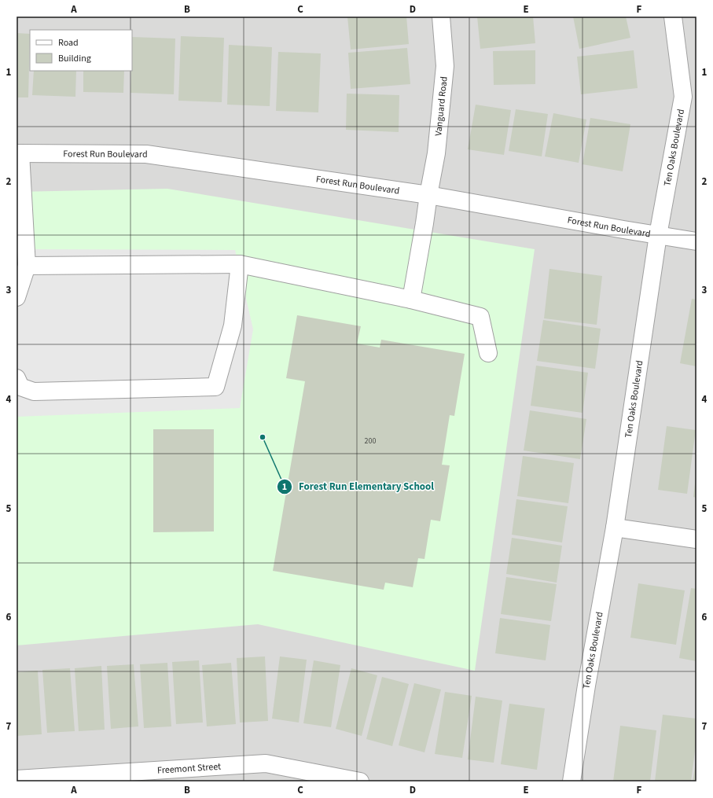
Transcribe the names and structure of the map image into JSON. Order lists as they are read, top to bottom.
{
  "streets": {
    "street": [
      "Vanguard Road",
      "Ten Oaks Boulevard",
      "Forest Run Boulevard",
      "Freemont Street"
    ]
  },
  "crossings": [
    ["Vanguard Road", "Forest Run Boulevard"],
    ["Ten Oaks Boulevard", "Forest Run Boulevard"]
  ],
  "places": ["Forest Run Elementary School"],
  "house_numbers": ["200"],
  "legend": ["Road", "Building"],
  "grid": {
    "columns": [
      "A",
      "B",
      "C",
      "D",
      "E",
      "F"
    ],
    "rows": [
      "1",
      "2",
      "3",
      "4",
      "5",
      "6",
      "7"
    ]
  }
}
